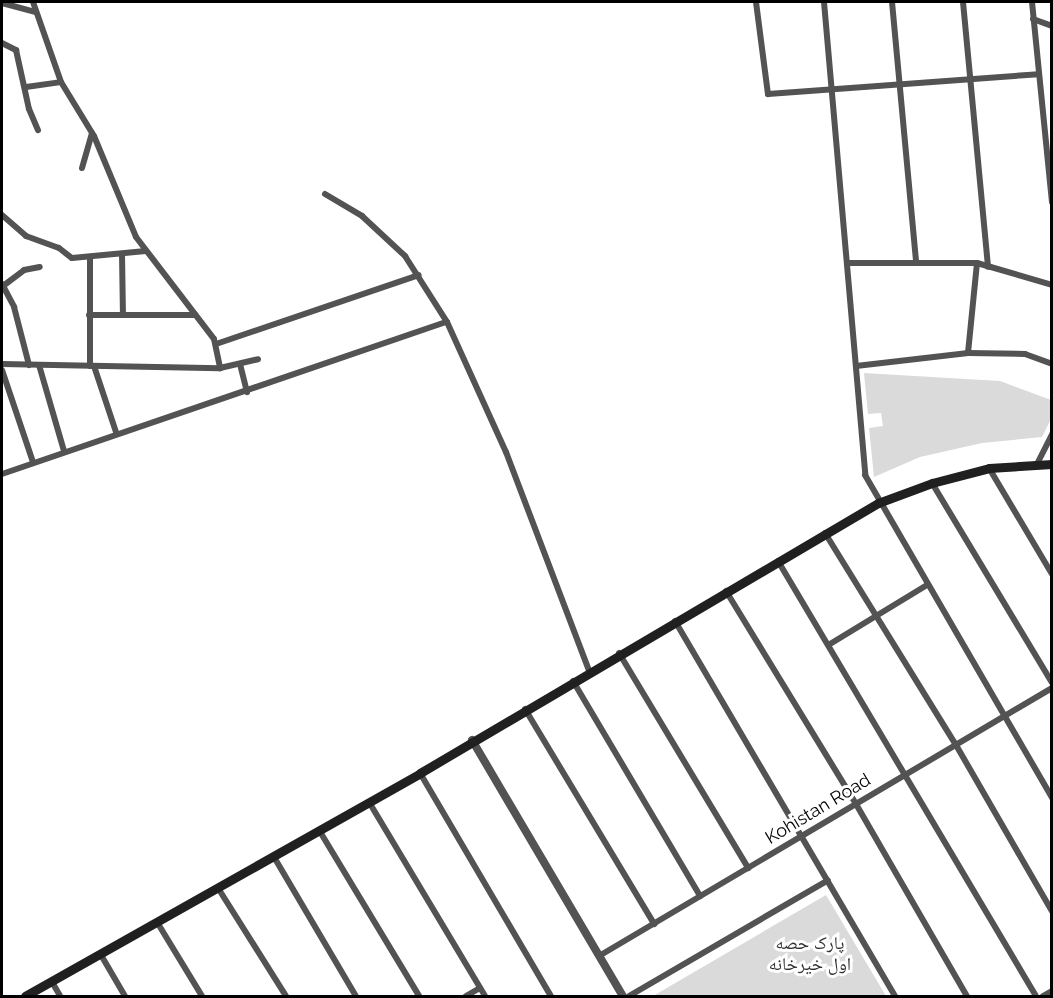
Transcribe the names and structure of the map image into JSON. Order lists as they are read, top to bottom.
{
  "streets": {
    "street": ["Kohistan Road"]
  },
  "parks": ["پارک حصه اول خیرخانه"]
}
